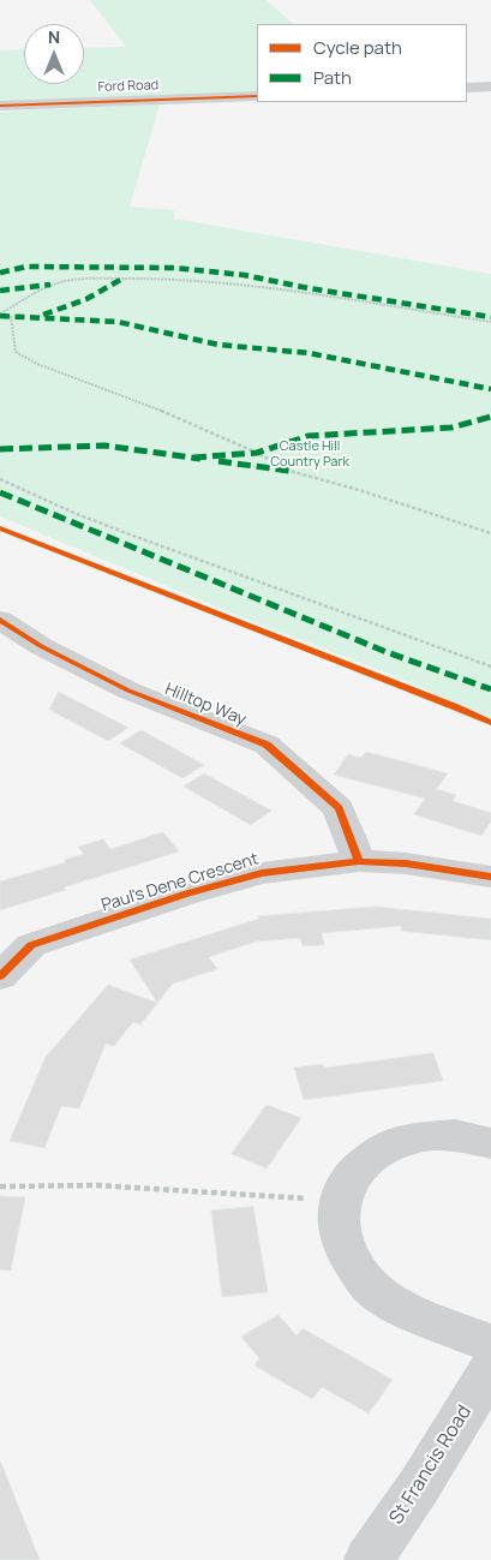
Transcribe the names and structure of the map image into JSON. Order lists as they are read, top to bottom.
{
  "streets": {
    "street": [
      "Ford Road",
      "Hilltop Way",
      "Paul's Dene Crescent",
      "St Francis Road"
    ]
  },
  "crossings": [
    ["Hilltop Way", "Paul's Dene Crescent"]
  ],
  "parks": ["Castle Hill Country Park"],
  "legend": ["Cycle path", "Path"],
  "north": "top"
}
